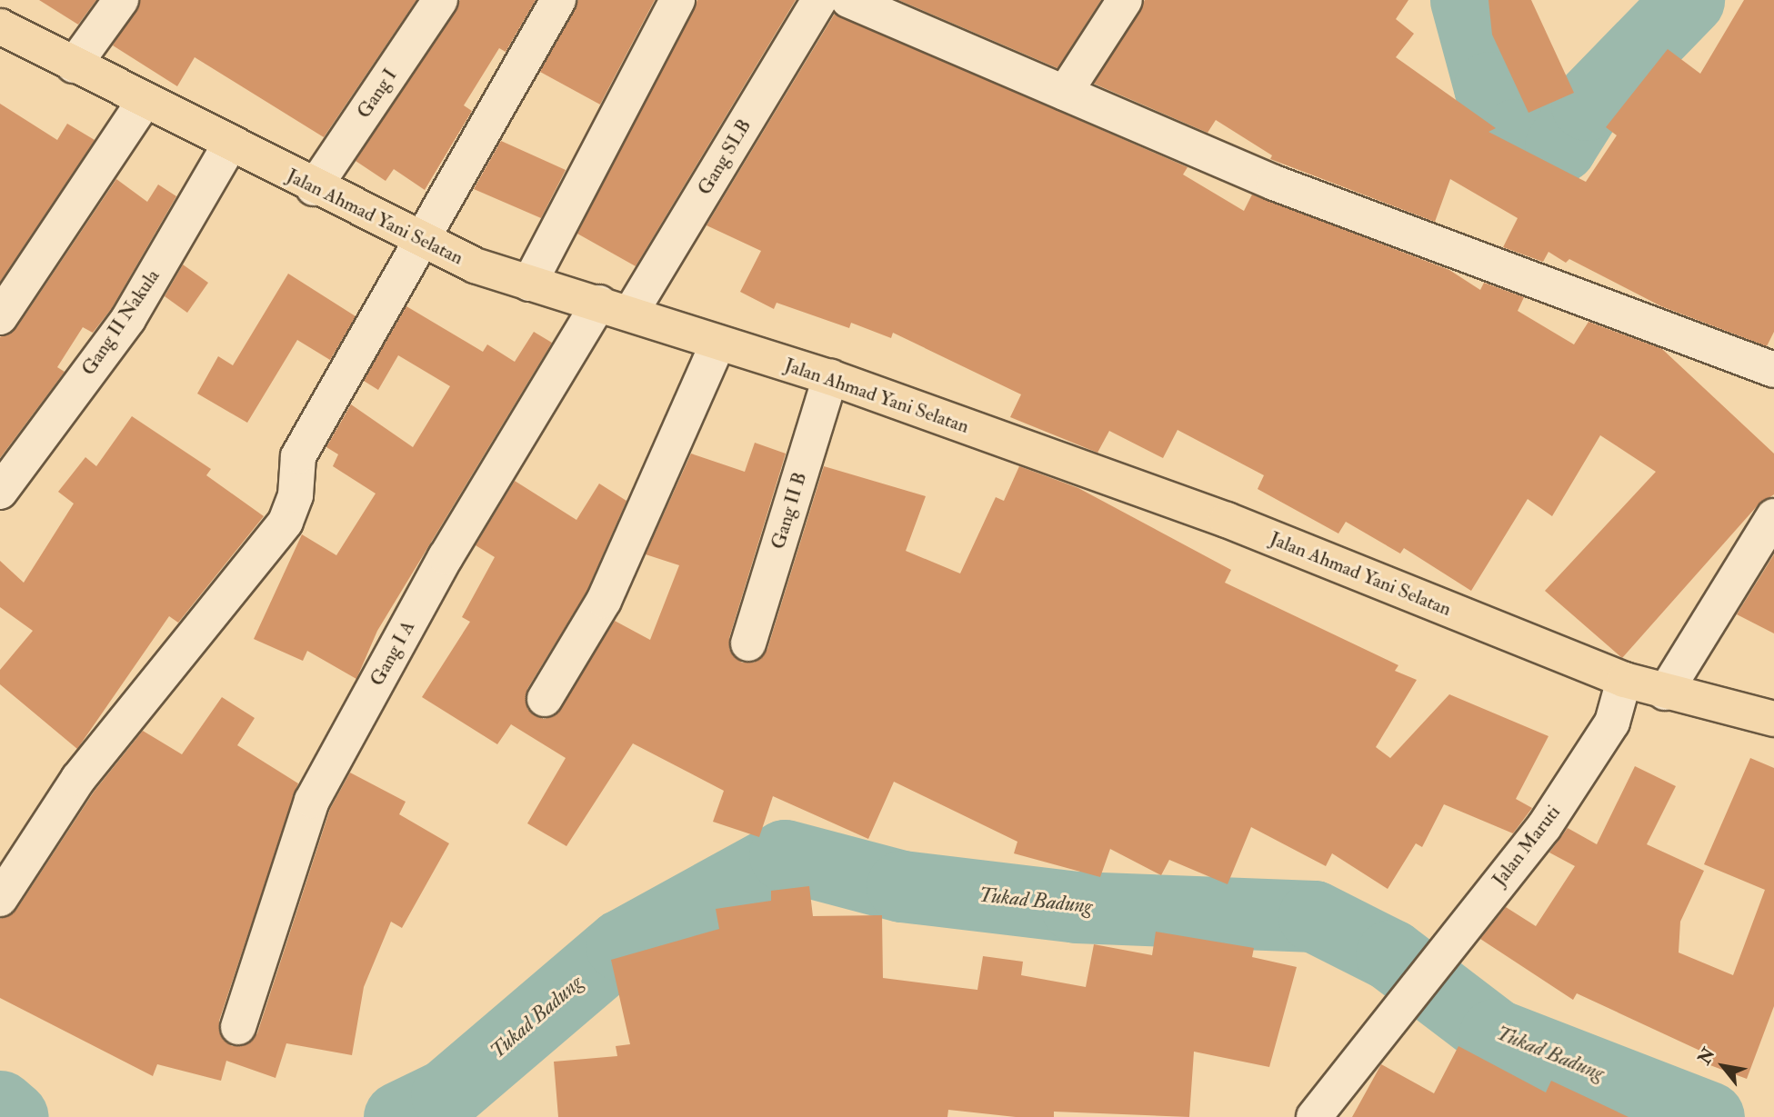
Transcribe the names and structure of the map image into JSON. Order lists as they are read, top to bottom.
{
  "streets": {
    "main road": ["Jalan Ahmad Yani Selatan"],
    "street": [
      "Gang I",
      "Gang SLB",
      "Gang II Nakula",
      "Gang II B",
      "Gang I A",
      "Jalan Maruti"
    ]
  },
  "crossings": [
    ["Gang I", "Jalan Ahmad Yani Selatan"],
    ["Gang SLB", "Jalan Ahmad Yani Selatan"],
    ["Gang SLB", "Gang I A"],
    ["Jalan Ahmad Yani Selatan", "Gang II Nakula"],
    ["Jalan Ahmad Yani Selatan", "Gang II B"],
    ["Jalan Ahmad Yani Selatan", "Gang I A"],
    ["Jalan Ahmad Yani Selatan", "Jalan Maruti"]
  ],
  "water": ["Tukad Badung"],
  "north": "top left"
}
